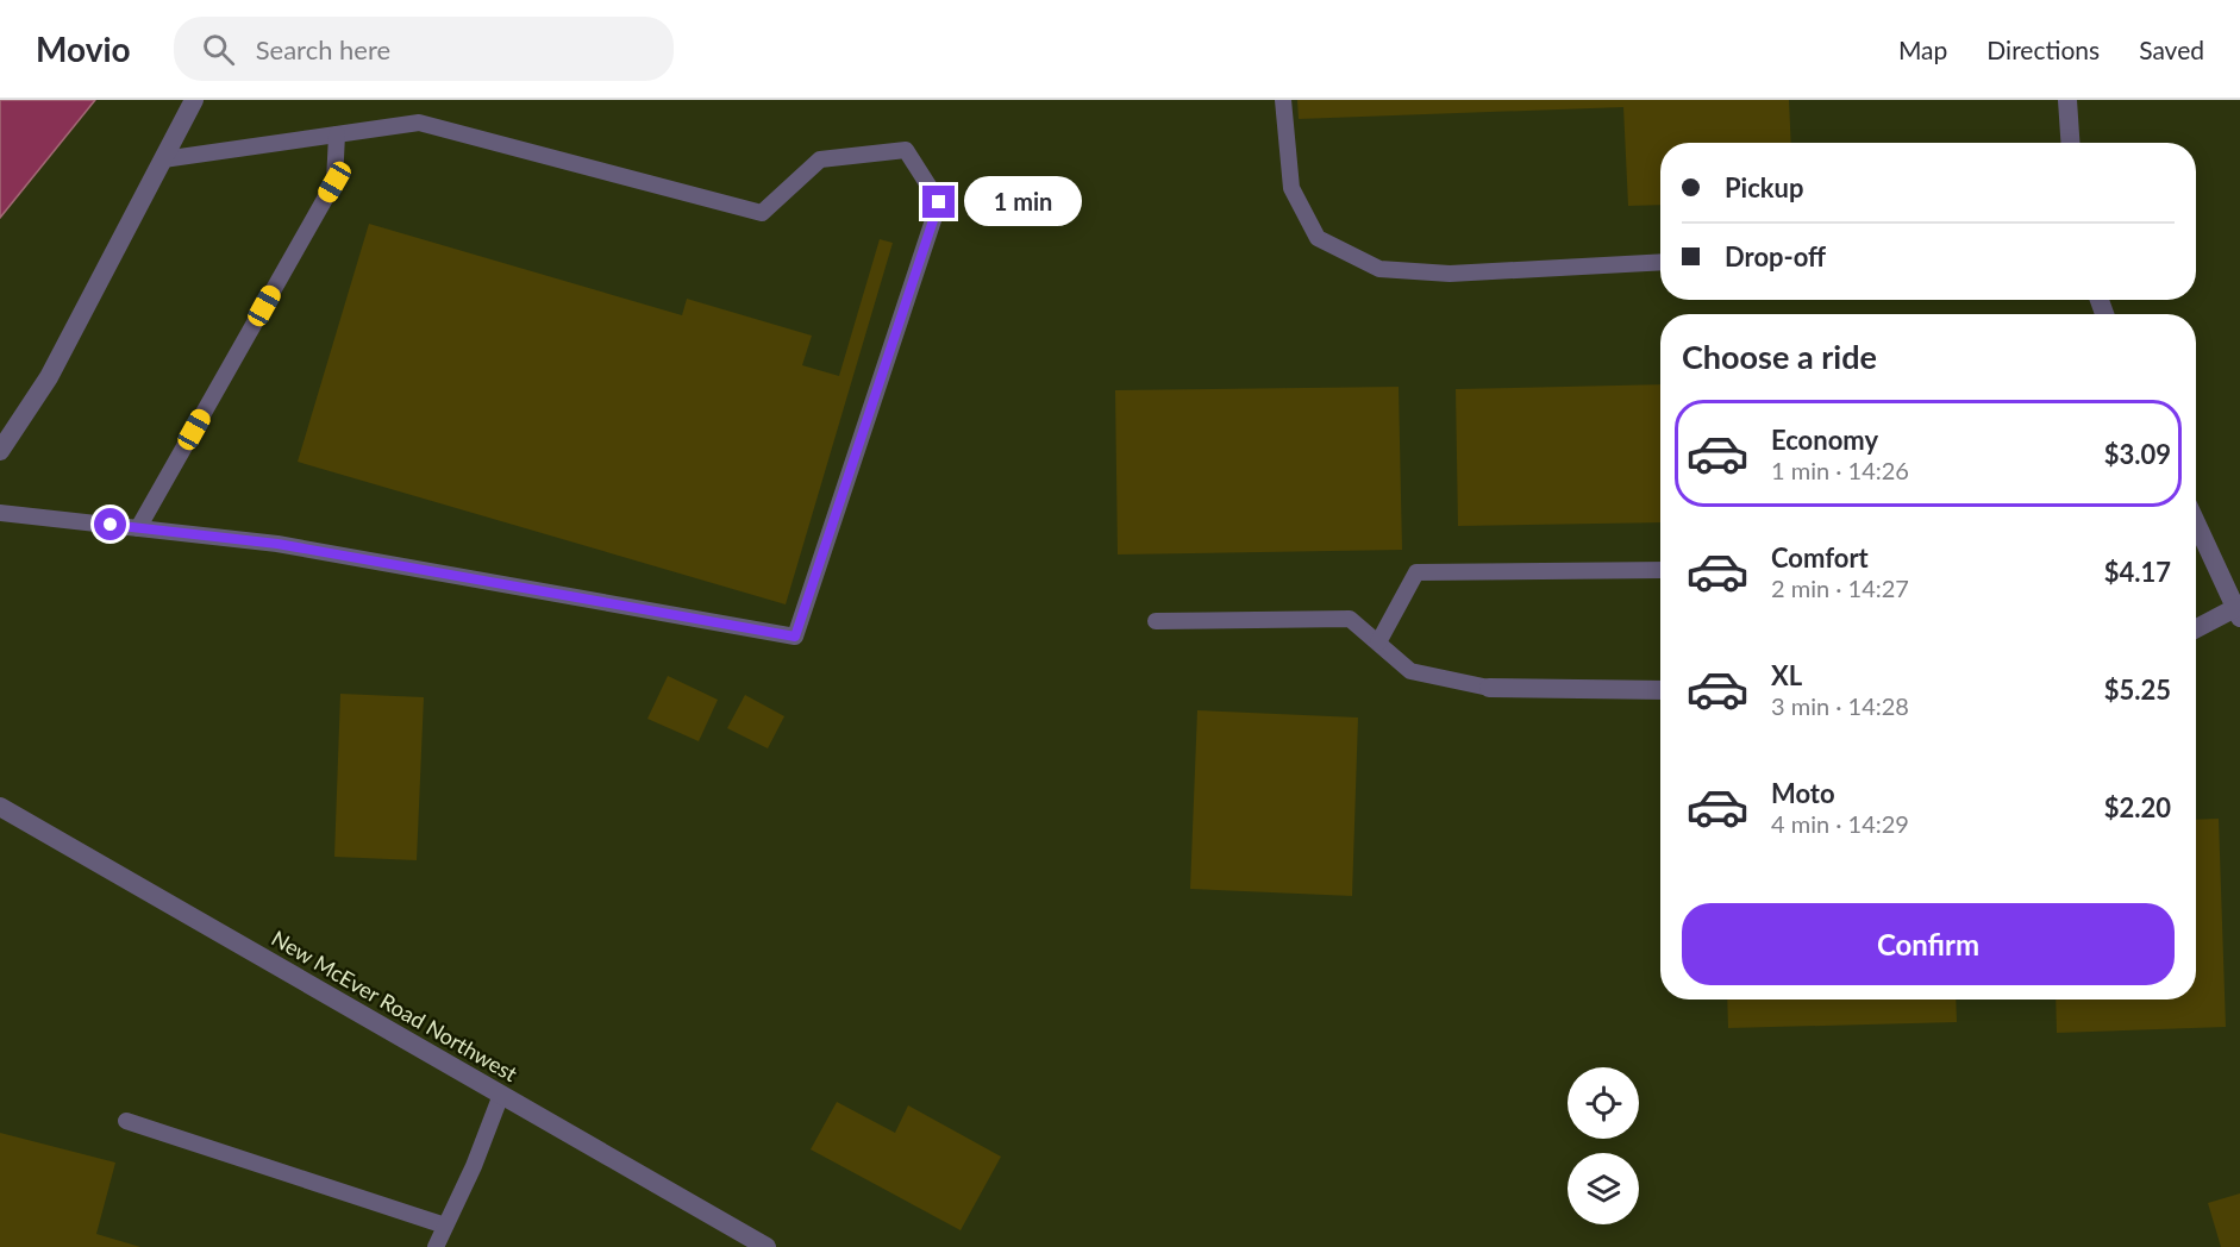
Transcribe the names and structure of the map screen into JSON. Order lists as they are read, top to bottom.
{
  "streets": {
    "street": ["New McEver Road Northwest"]
  },
  "page": {
    "header": "Movio",
    "search": "Search here",
    "nav": ["Map", "Directions", "Saved"],
    "banner": ["Pickup", "Drop-off"],
    "bubble": "1 min",
    "heading": "Choose a ride",
    "list": [
      {
        "name": "Economy",
        "note": "1 min · 14:26",
        "value": "$3.09"
      },
      {
        "name": "Comfort",
        "note": "2 min · 14:27",
        "value": "$4.17"
      },
      {
        "name": "XL",
        "note": "3 min · 14:28",
        "value": "$5.25"
      },
      {
        "name": "Moto",
        "note": "4 min · 14:29",
        "value": "$2.20"
      }
    ],
    "buttons": "Confirm"
  }
}
